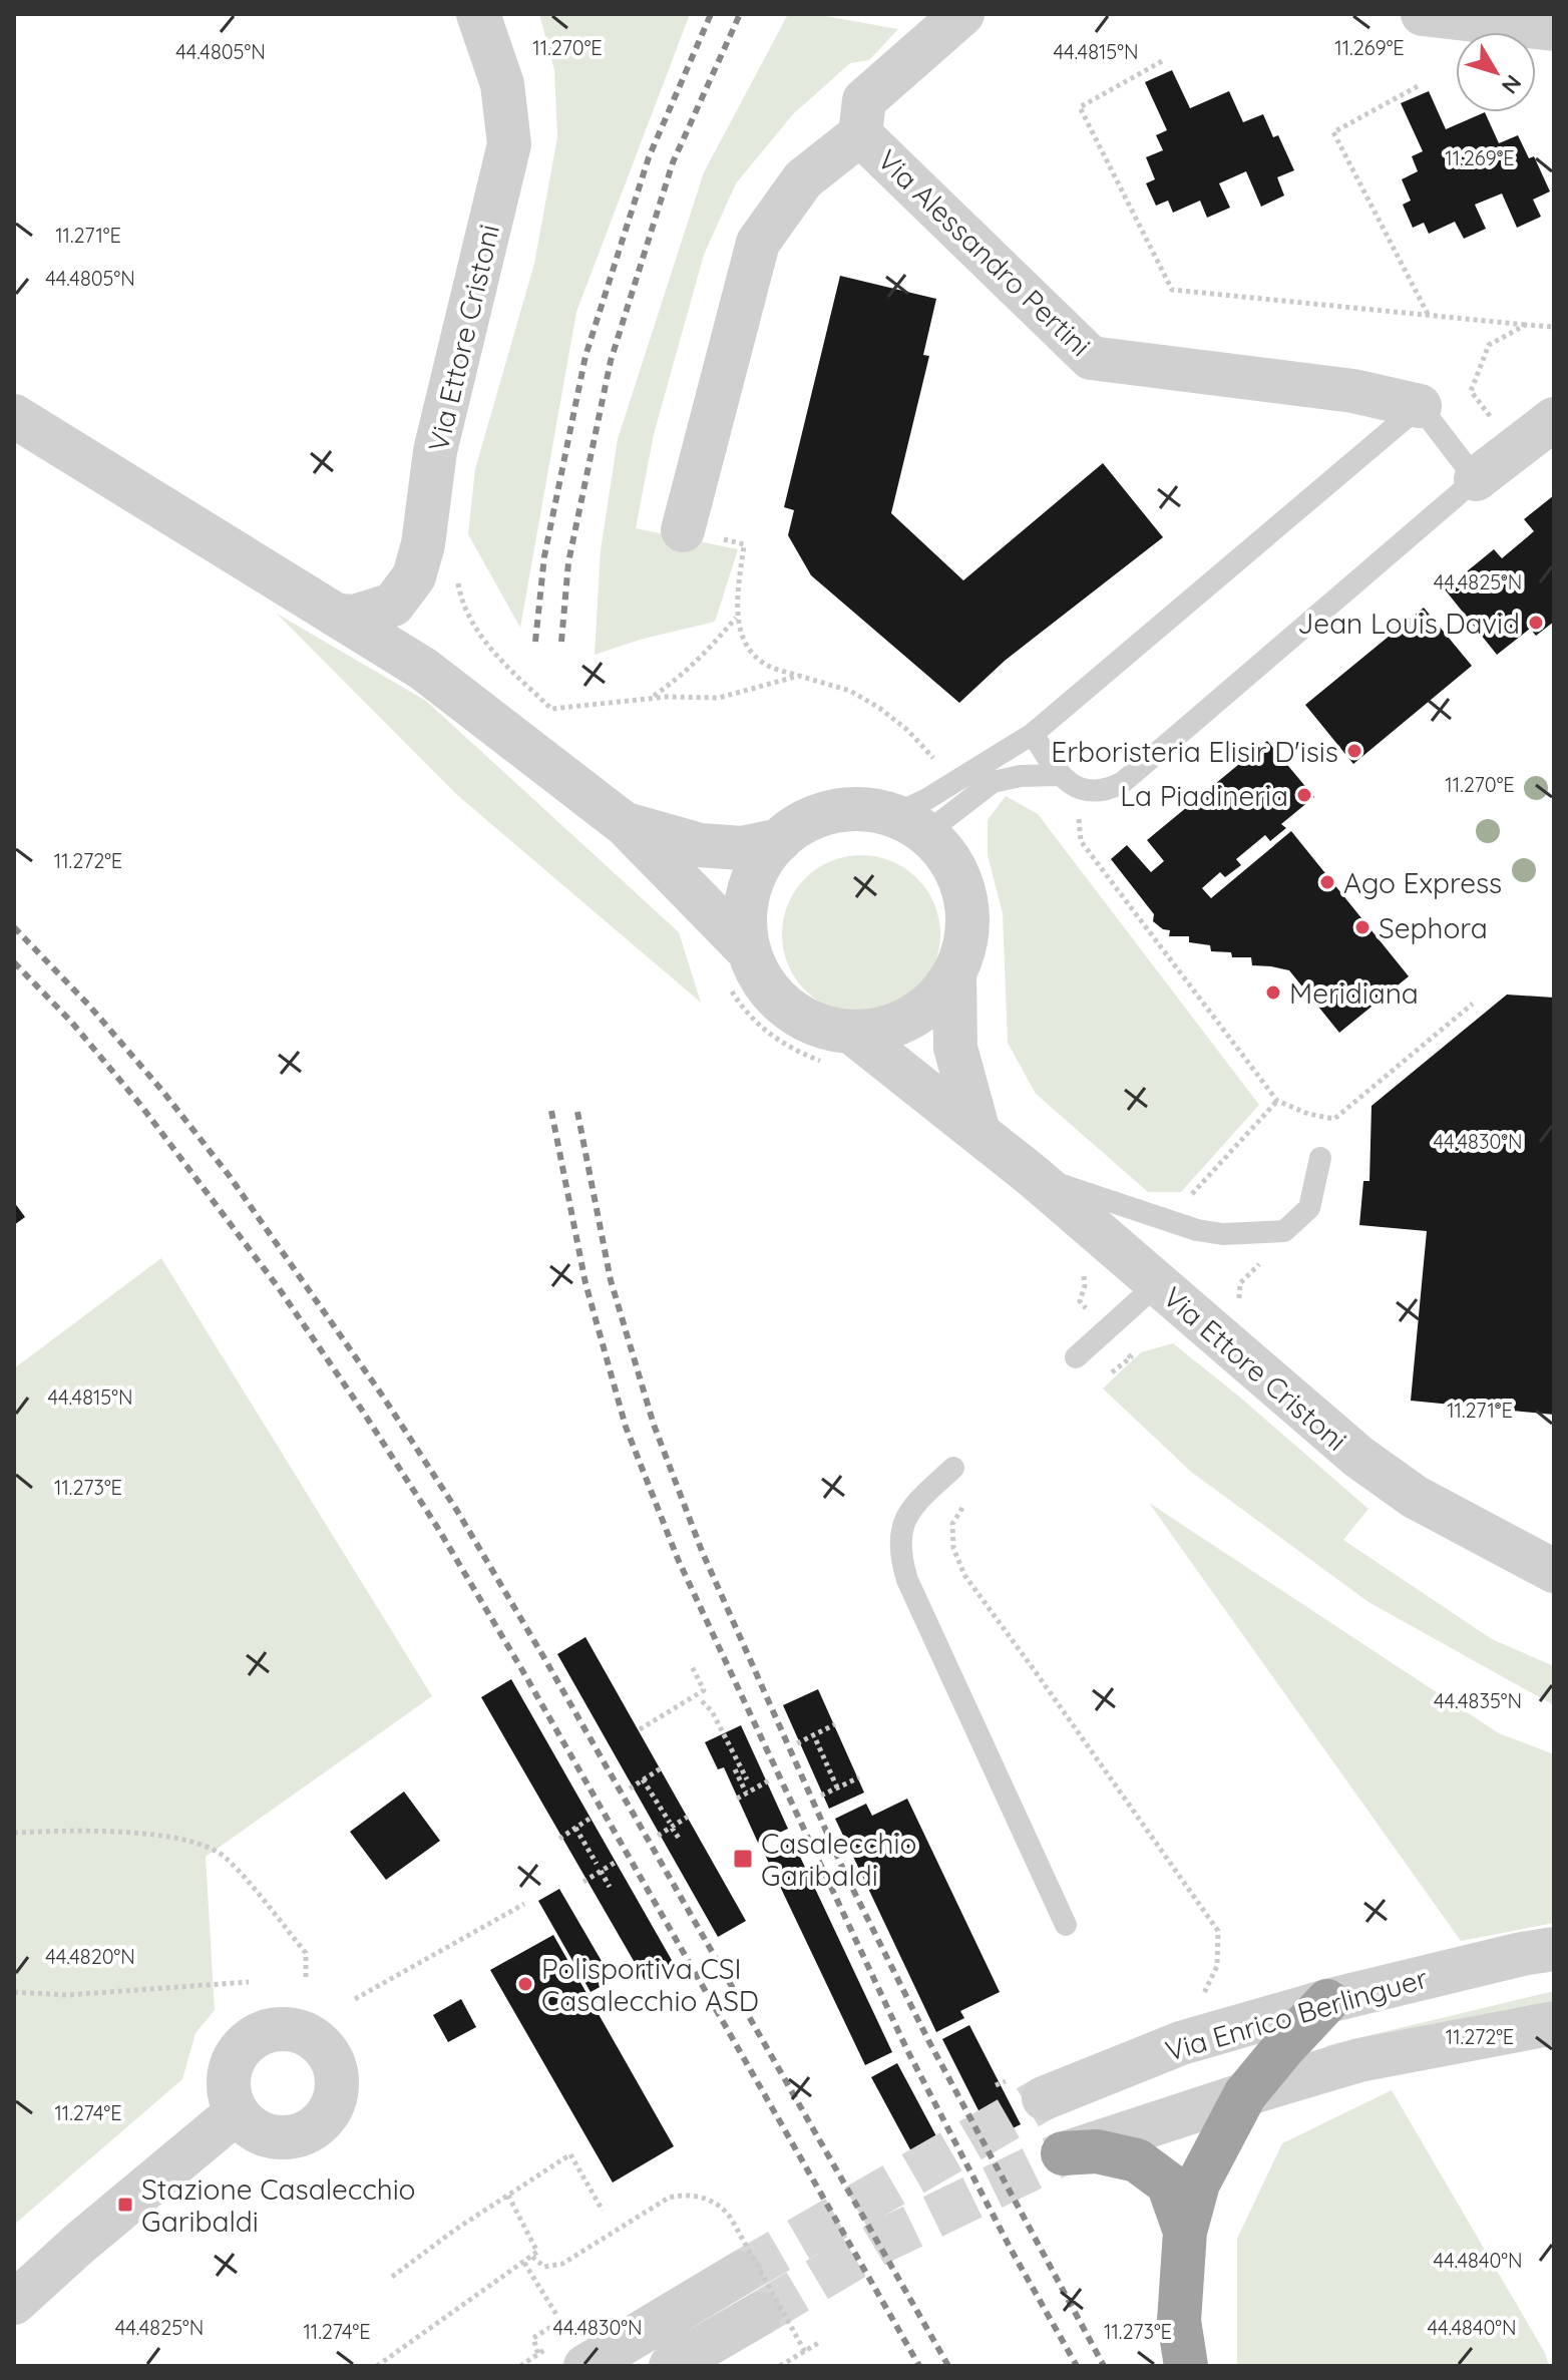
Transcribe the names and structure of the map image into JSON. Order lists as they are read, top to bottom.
{
  "streets": {
    "street": ["Via Alessandro Pertini", "Via Ettore Cristoni", "Via Enrico Berlinguer"]
  },
  "places": {
    "other": [
      "Jean Louis David",
      "Erboristeria Elisir D'isis",
      "La Piadineria",
      "Ago Express",
      "Sephora",
      "Meridiana",
      "Polisportiva CSI Casalecchio ASD"
    ],
    "transit": ["Casalecchio Garibaldi", "Stazione Casalecchio Garibaldi"]
  },
  "north": "bottom right",
  "coordinates": [
    "11.270°E",
    "11.269°E",
    "44.4805°N",
    "44.4815°N",
    "11.271°E",
    "44.4825°N",
    "11.272°E",
    "44.4830°N",
    "11.273°E",
    "44.4835°N",
    "44.4820°N",
    "11.274°E",
    "44.4840°N"
  ]
}
